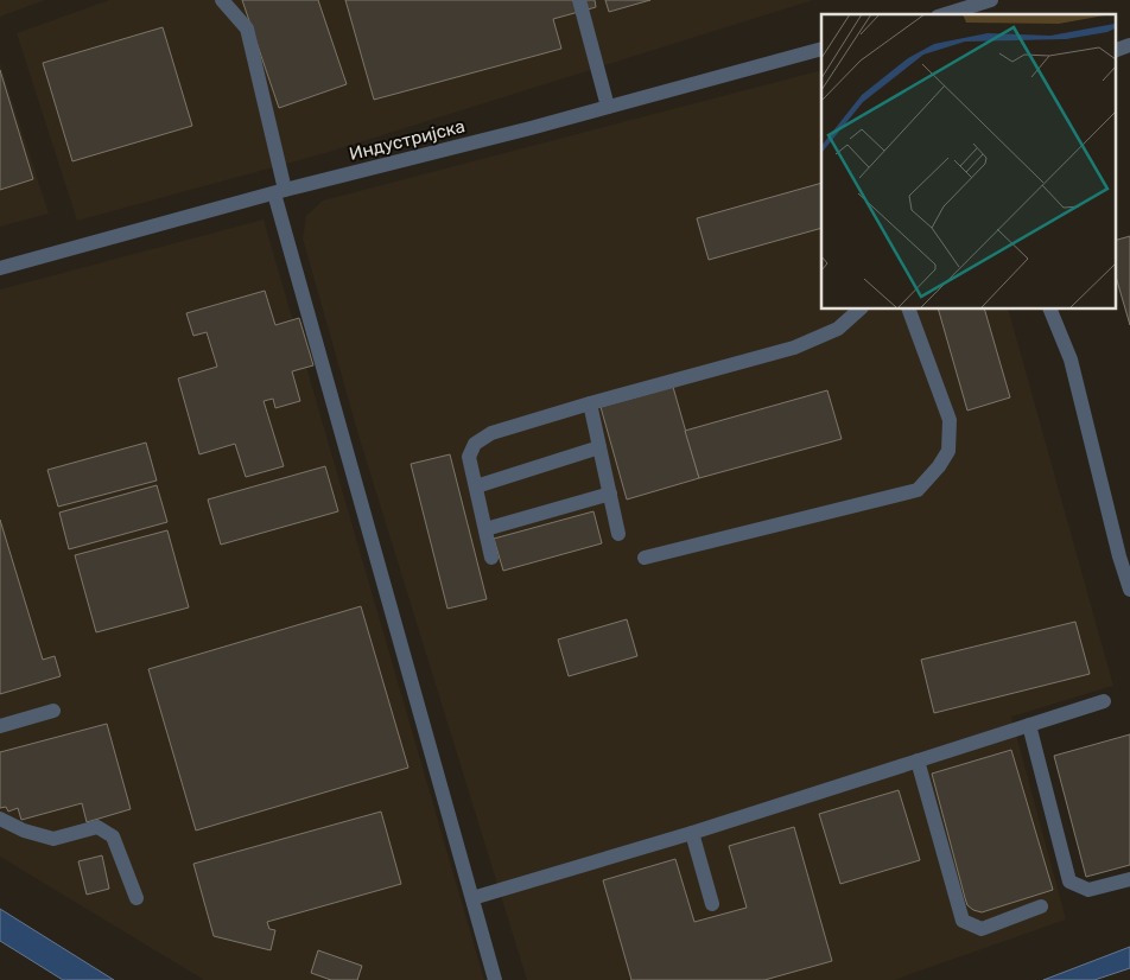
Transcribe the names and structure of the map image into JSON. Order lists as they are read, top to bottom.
{
  "streets": {
    "street": ["Индустријска"]
  }
}
